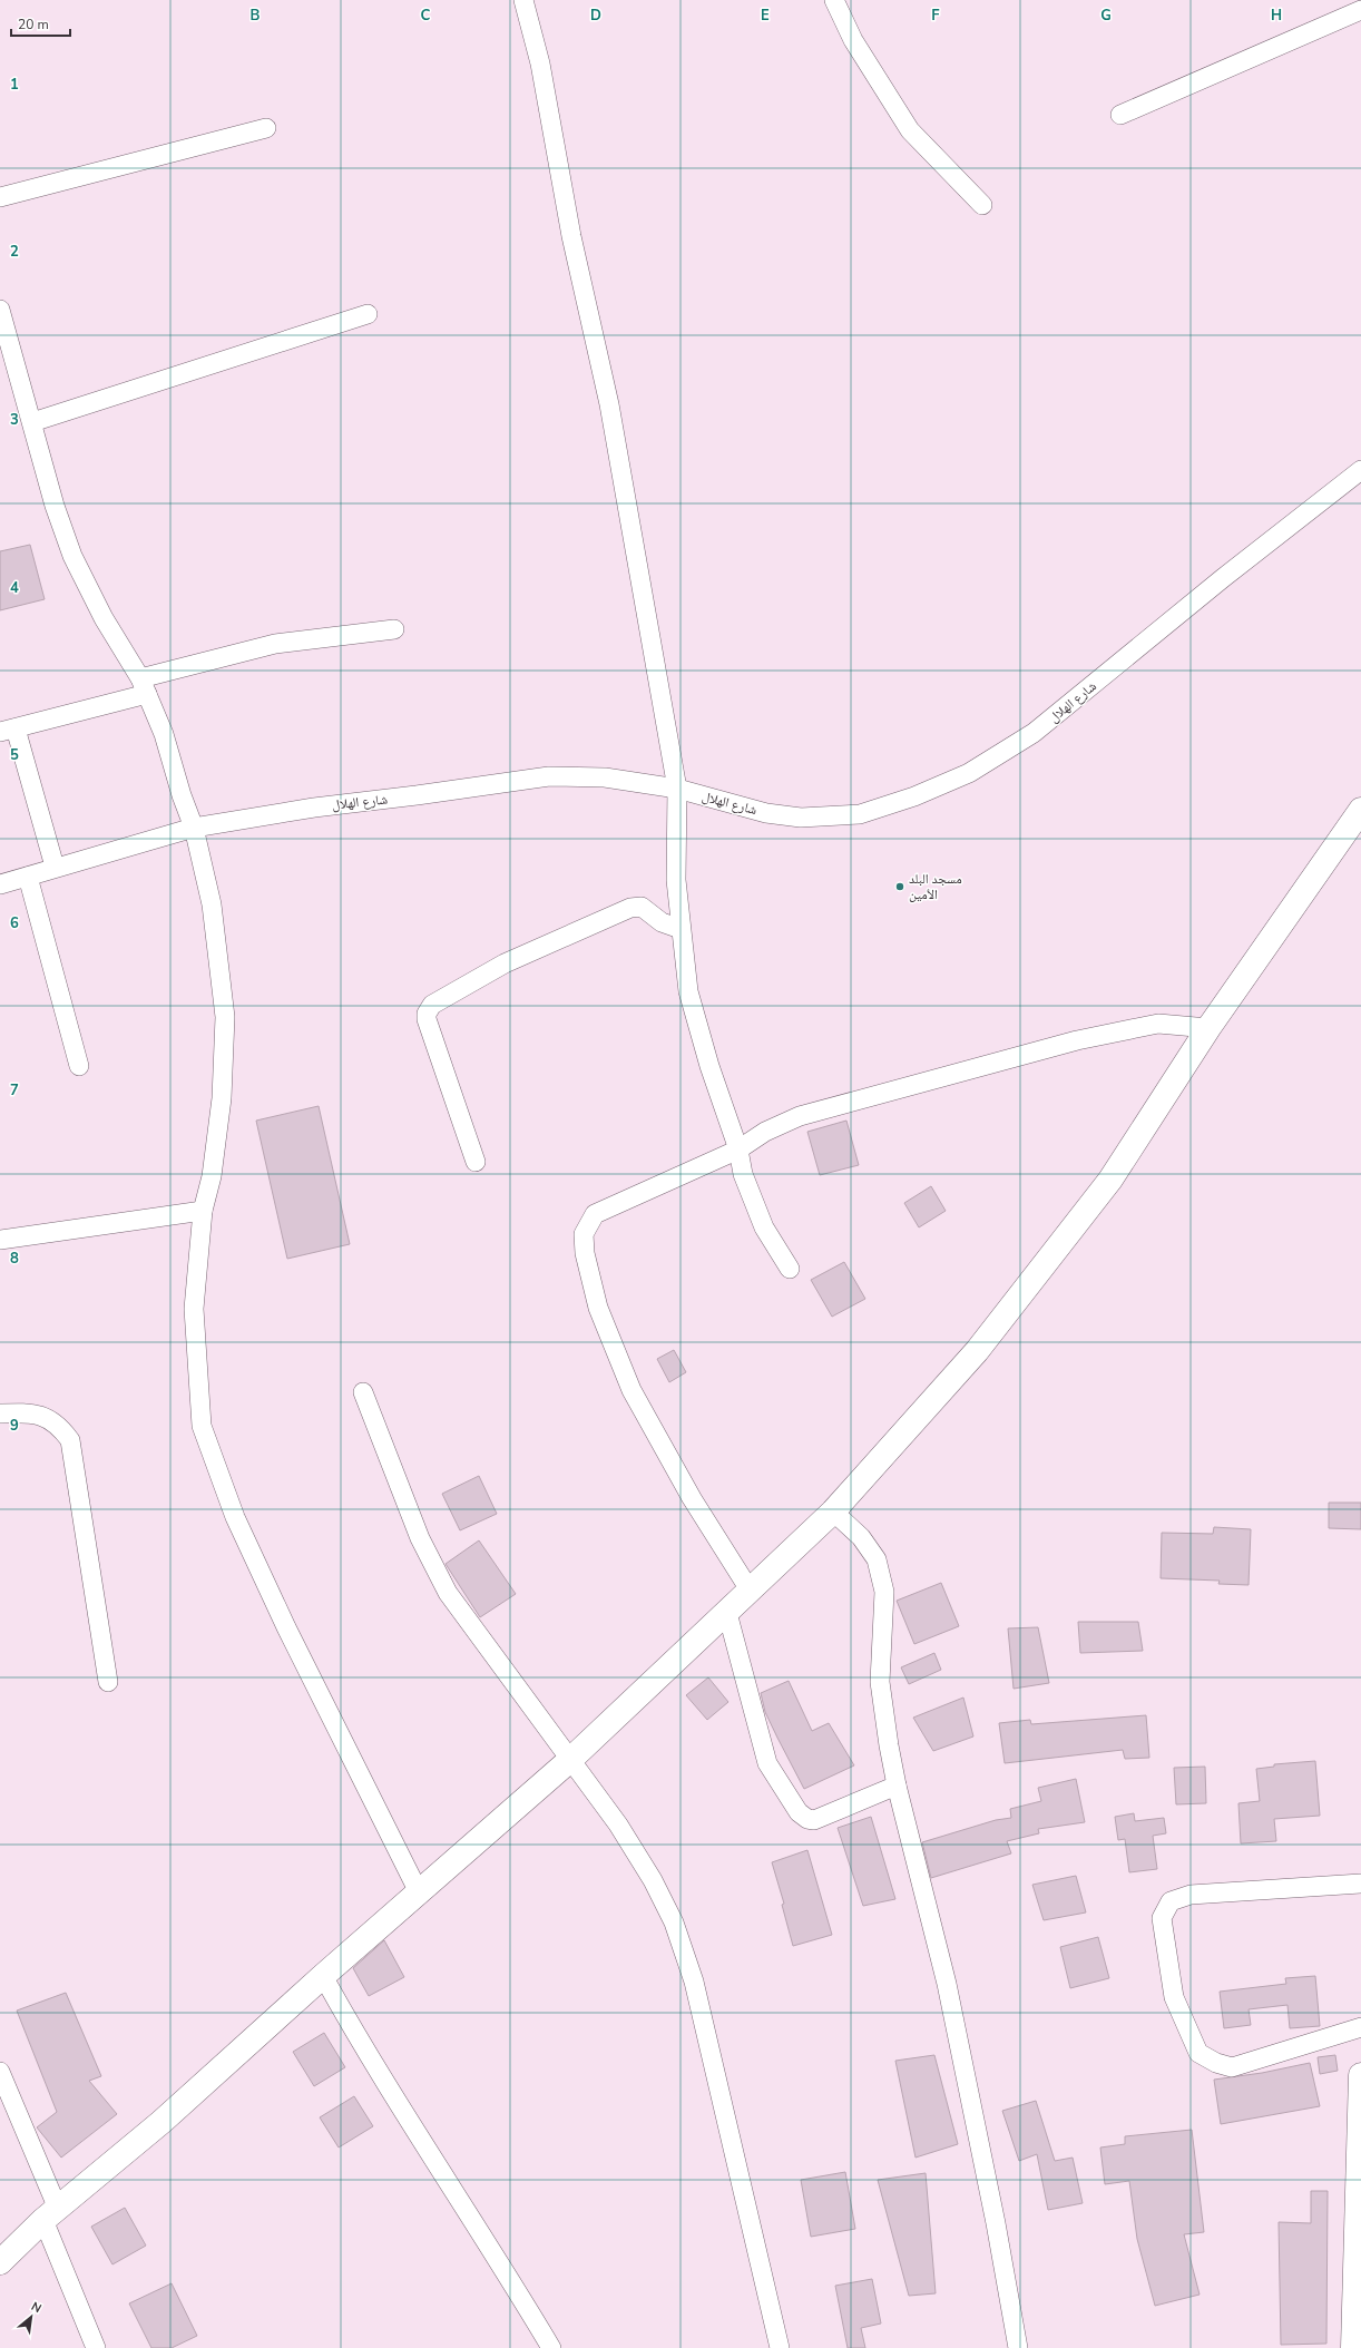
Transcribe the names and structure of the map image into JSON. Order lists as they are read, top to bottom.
{
  "streets": {
    "street": ["شارع الهلال"]
  },
  "places": ["مسجد البلد الأمين"],
  "scale_bar": "20 m",
  "north": "top right",
  "grid": {
    "columns": [
      "B",
      "C",
      "D",
      "E",
      "F",
      "G",
      "H"
    ],
    "rows": [
      "1",
      "2",
      "3",
      "4",
      "5",
      "6",
      "7",
      "8",
      "9"
    ]
  }
}
